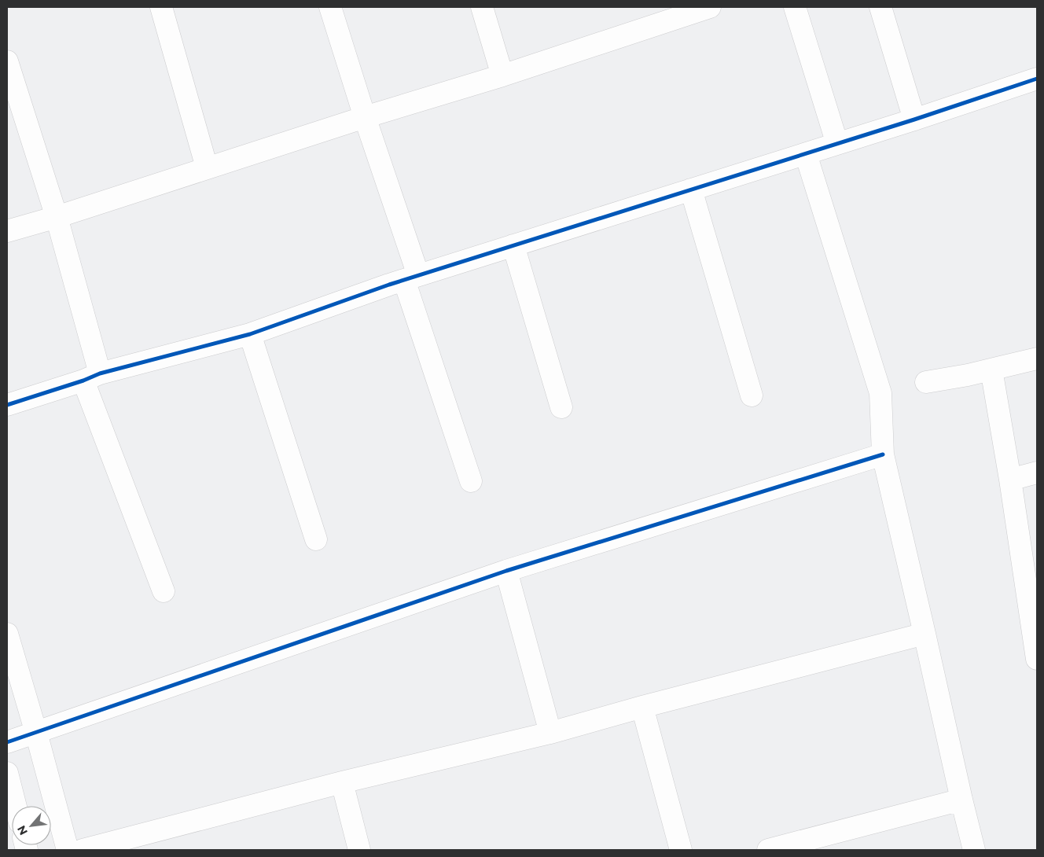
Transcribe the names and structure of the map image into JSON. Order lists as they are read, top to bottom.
{
  "north": "bottom left"
}
